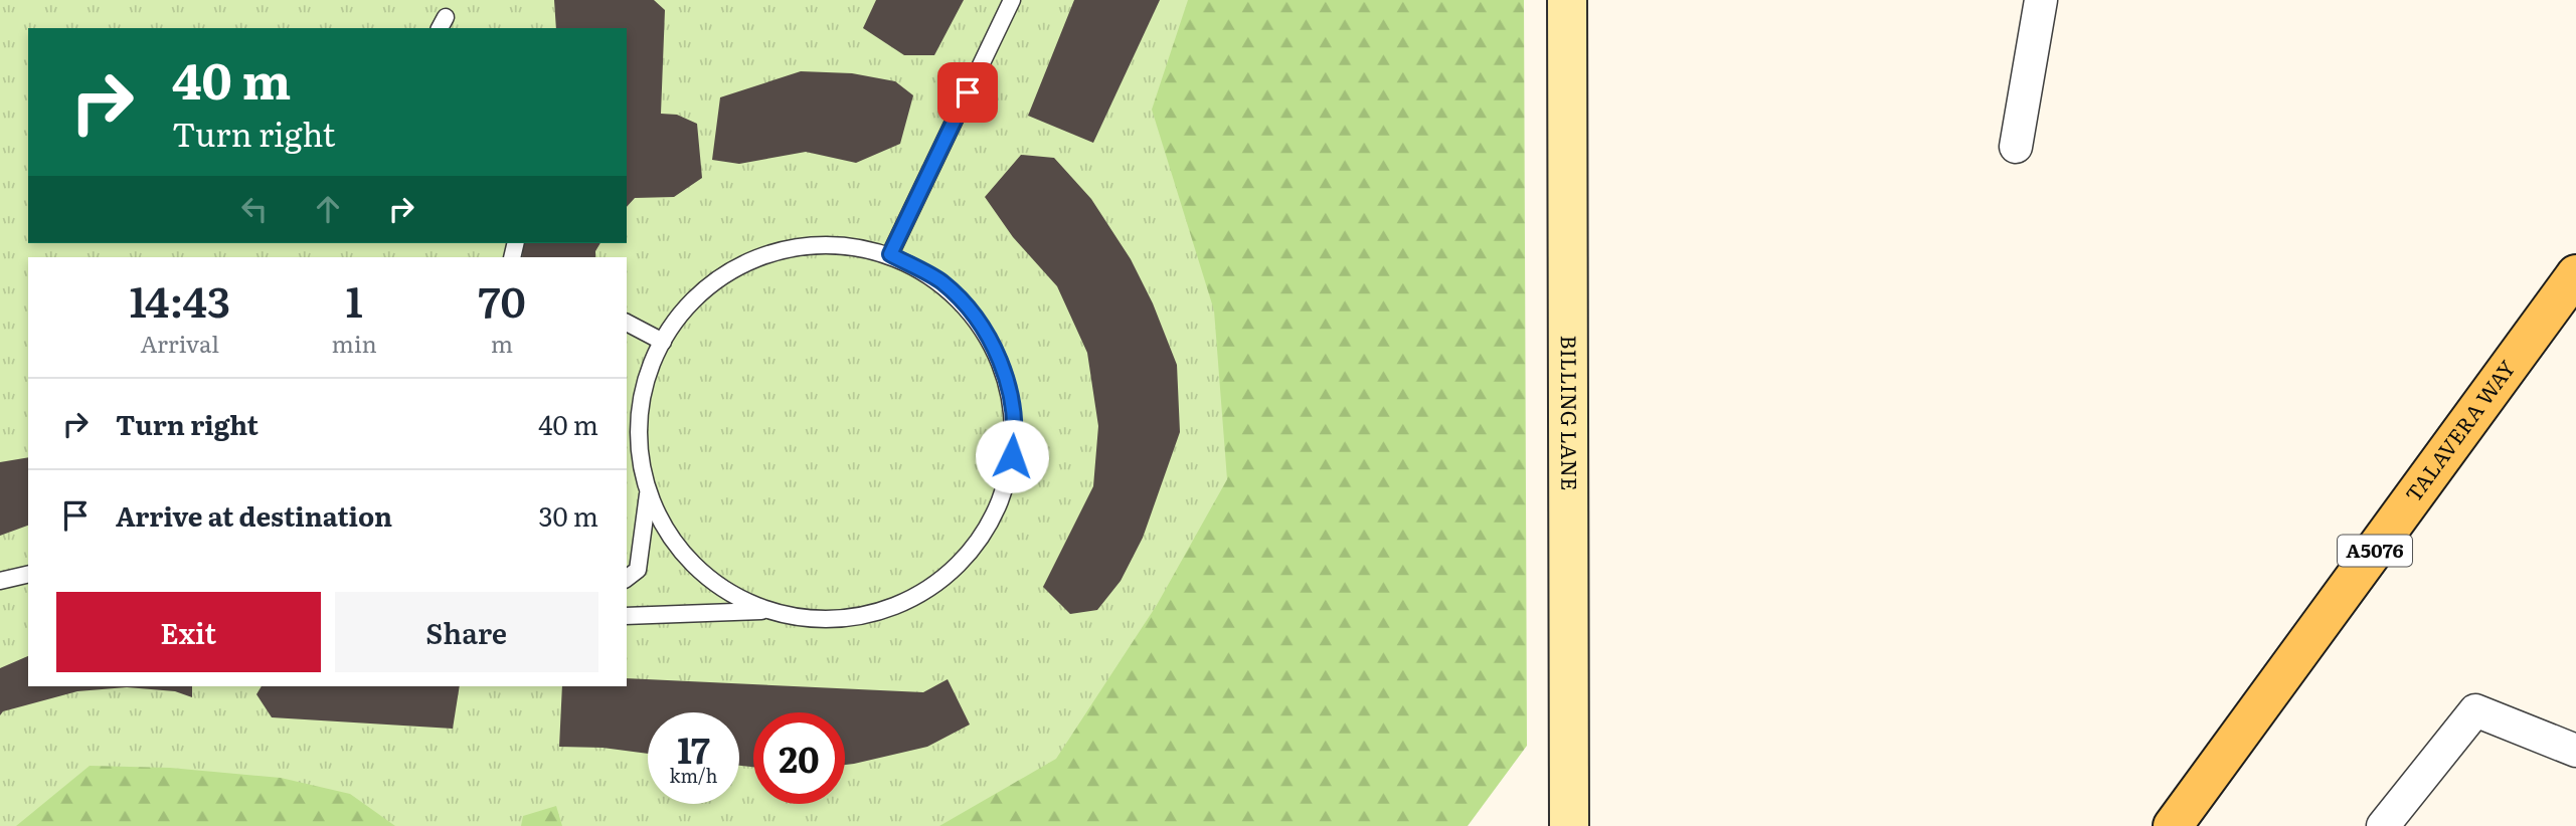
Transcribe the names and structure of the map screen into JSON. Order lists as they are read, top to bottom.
{
  "streets": {
    "main road": ["TALAVERA WAY", "A5076"],
    "street": ["BILLING LANE"]
  },
  "page": {
    "turn": ["40 m", "Turn right"],
    "eta": [
      "14:43",
      "Arrival",
      "1",
      "min",
      "70",
      "m"
    ],
    "list": [
      {
        "name": "Turn right",
        "value": "40 m"
      },
      {
        "name": "Arrive at destination",
        "value": "30 m"
      }
    ],
    "buttons": ["Exit", "Share"],
    "speed": "17 km/h",
    "limit": "20"
  }
}
